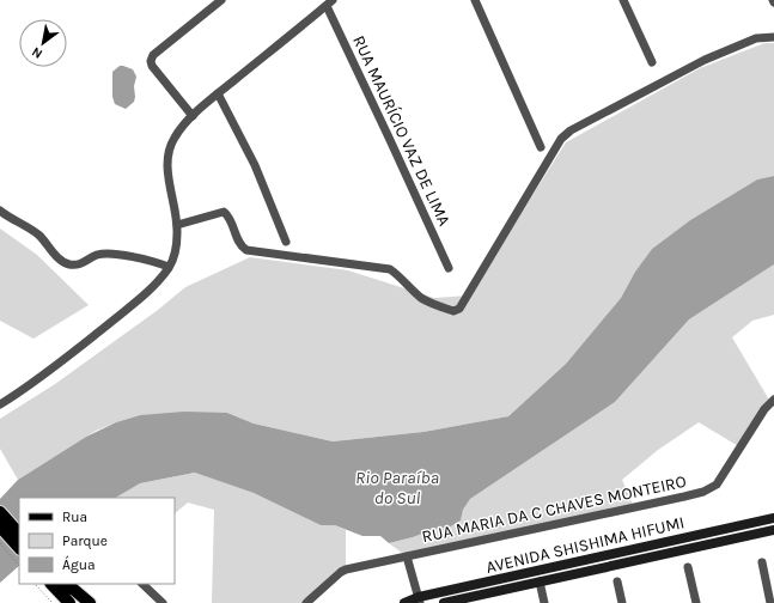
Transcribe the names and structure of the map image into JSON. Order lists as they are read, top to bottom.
{
  "streets": {
    "street": ["RUA MAURÍCIO VAZ DE LIMA", "RUA MARIA DA C CHAVES MONTEIRO", "AVENIDA SHISHIMA HIFUMI"]
  },
  "water": ["Rio Paraíba do Sul"],
  "legend": ["Rua", "Parque", "Água"],
  "north": "bottom left"
}
